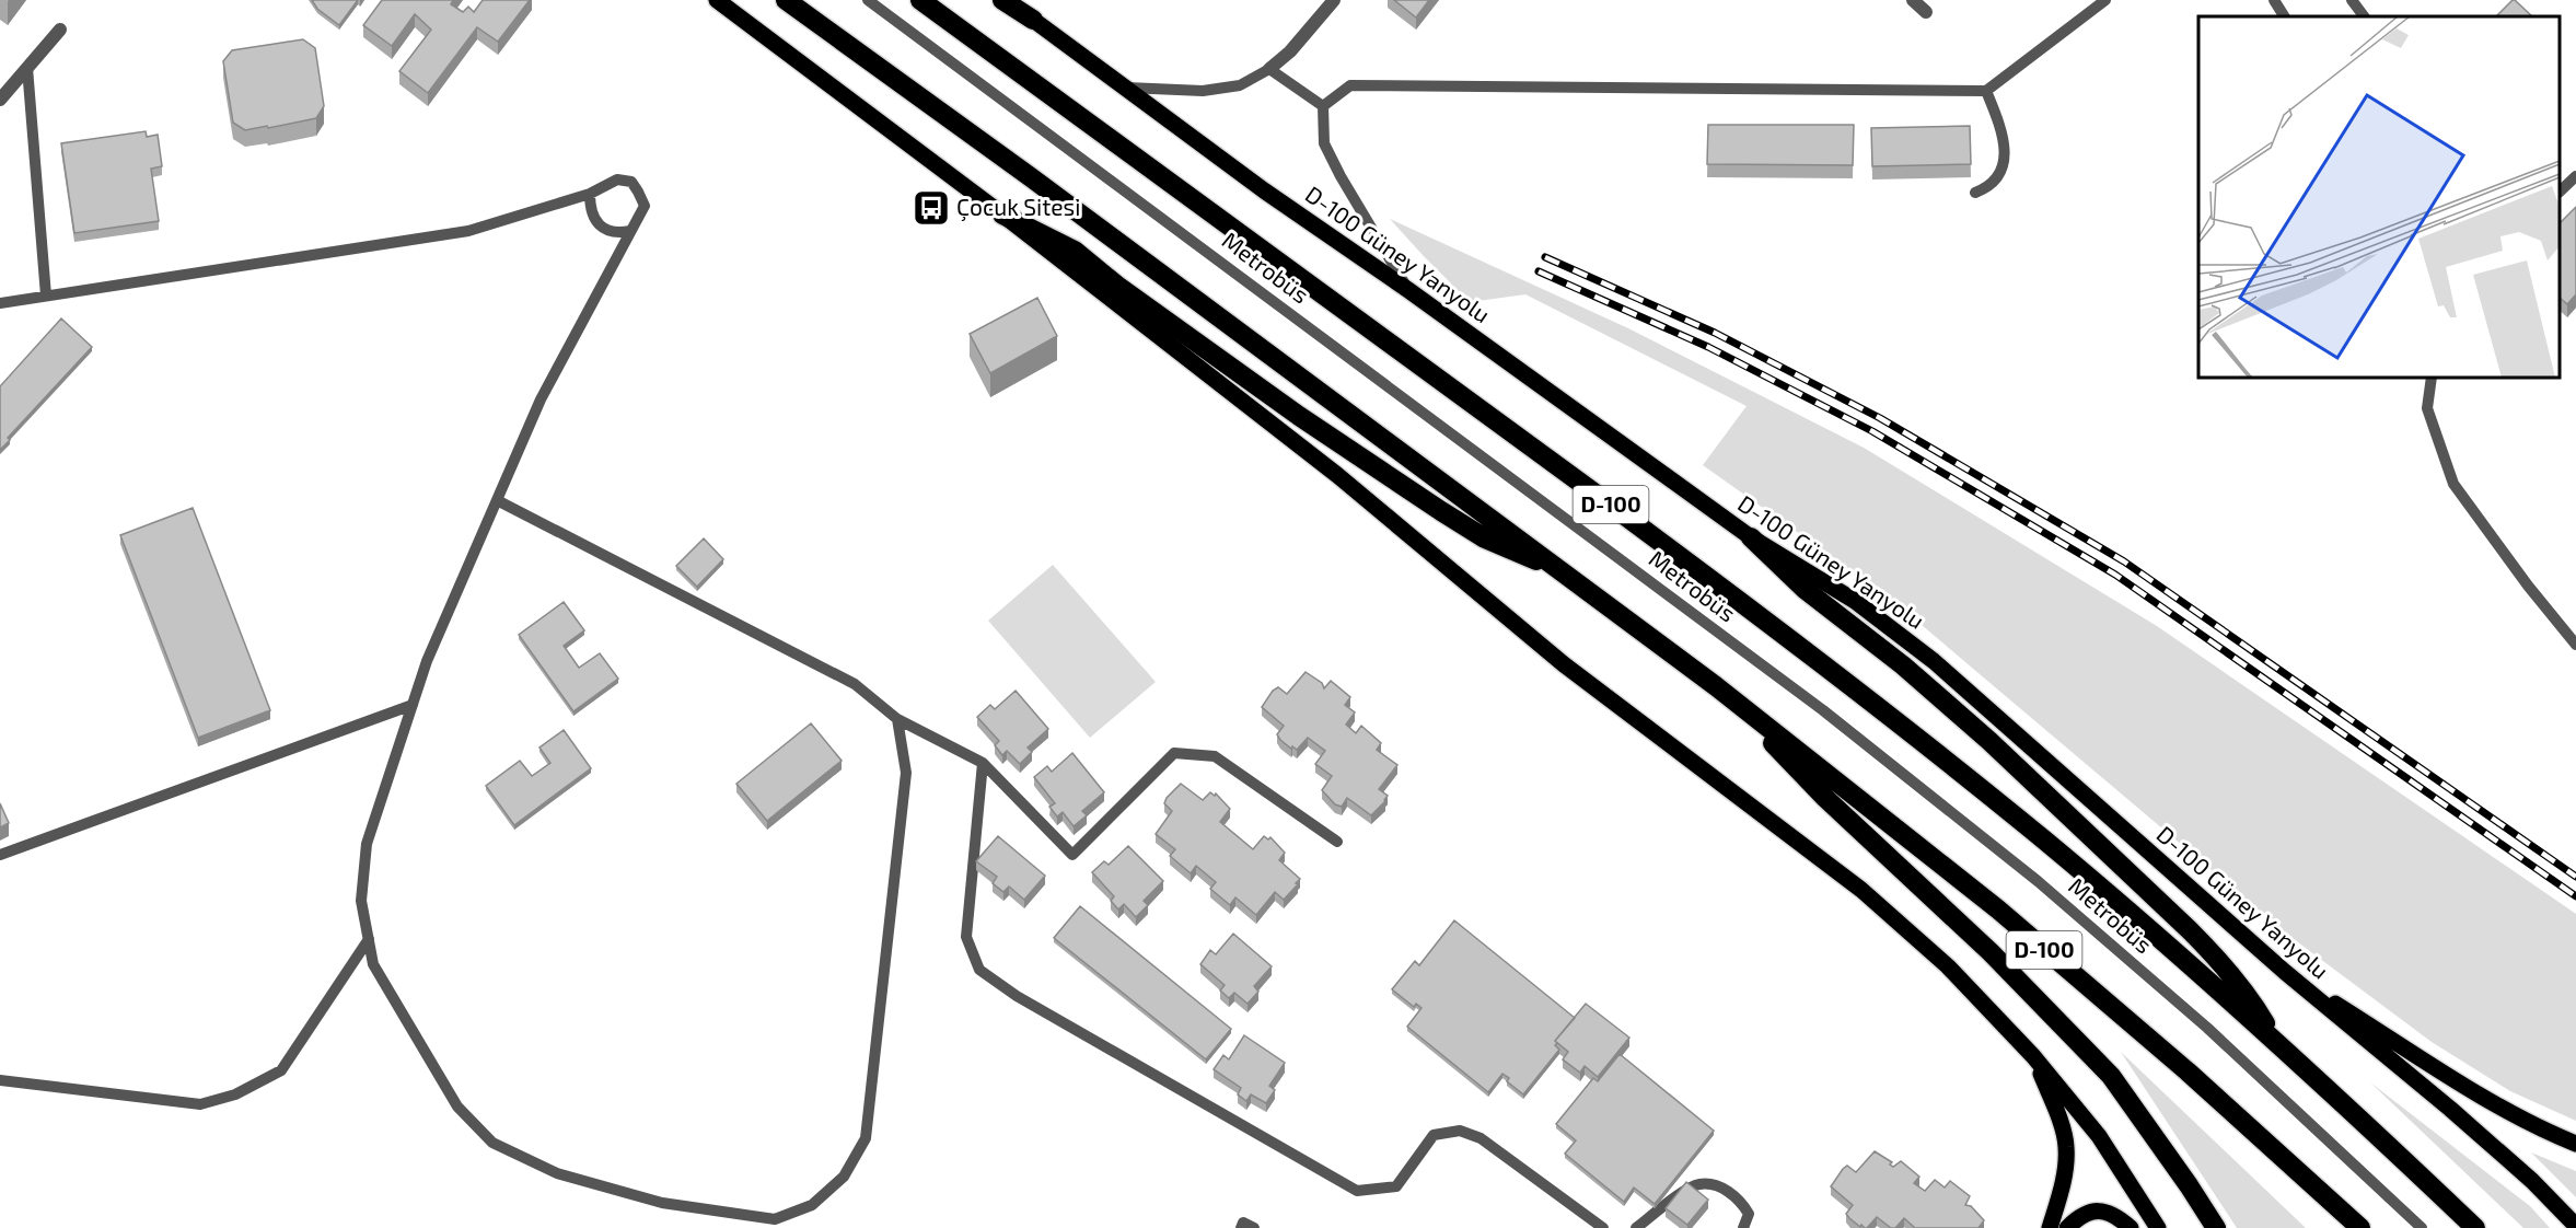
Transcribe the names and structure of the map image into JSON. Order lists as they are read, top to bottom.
{
  "streets": {
    "highway": ["D-100"],
    "main road": ["D-100 Güney Yanyolu"],
    "lane": ["Metrobüs"]
  },
  "places": {
    "bus stop": ["Çocuk Sitesi"]
  }
}
